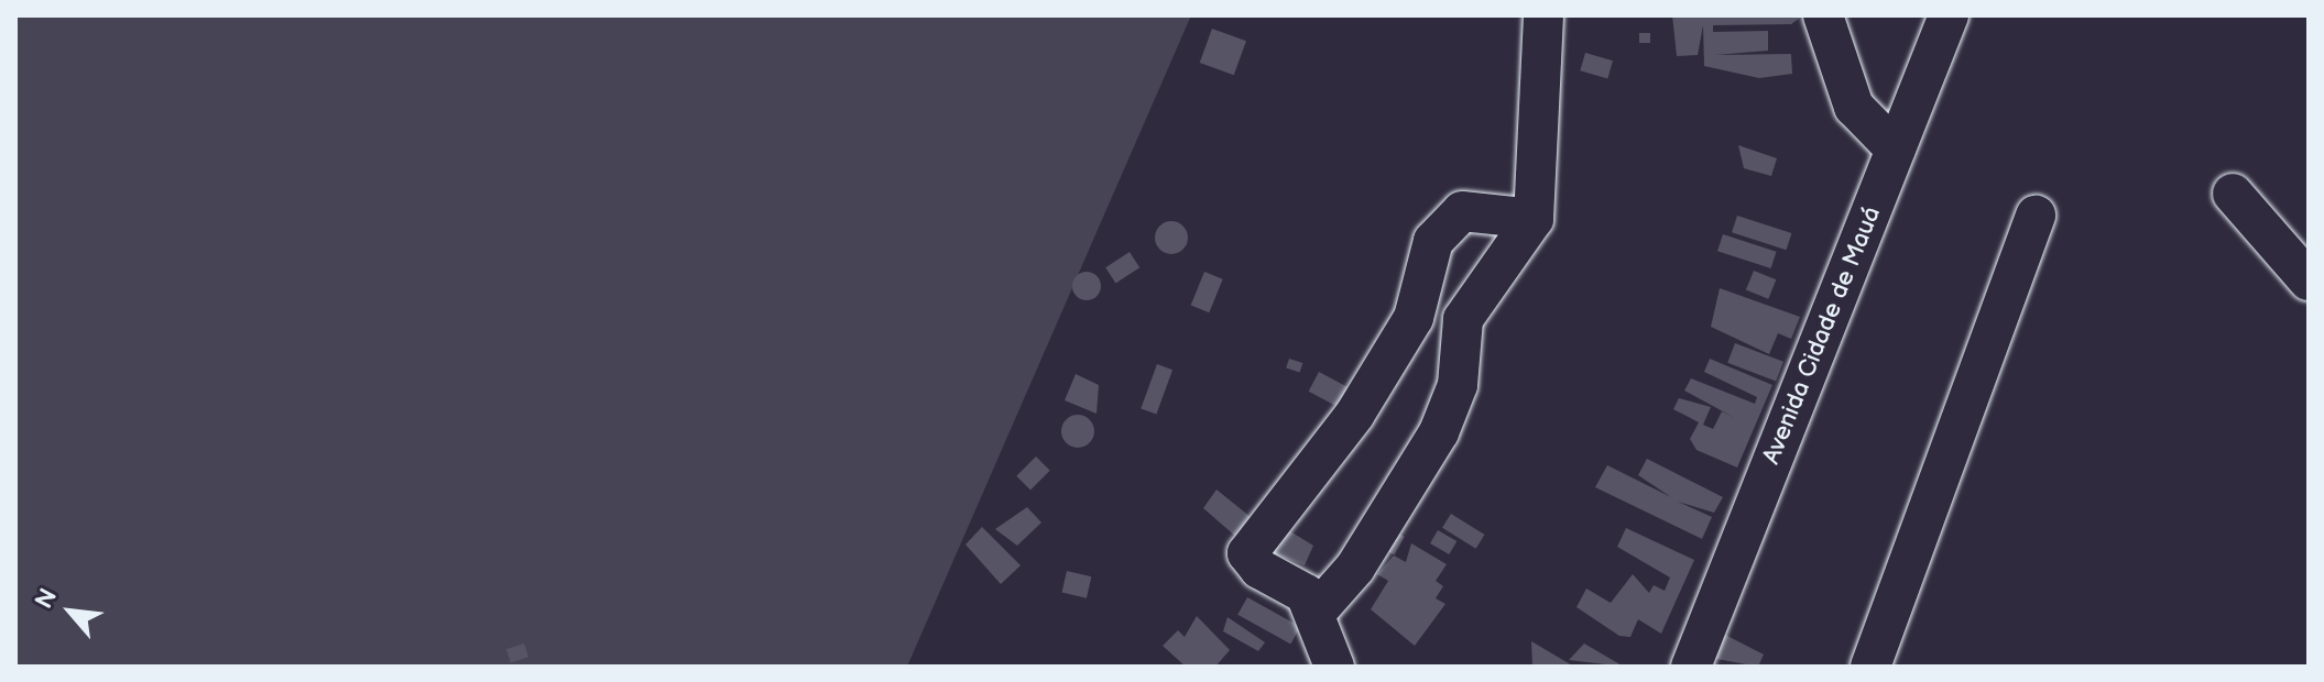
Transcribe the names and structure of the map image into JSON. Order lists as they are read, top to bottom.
{
  "streets": {
    "street": ["Avenida Cidade de Mauá"]
  },
  "north": "top left"
}
